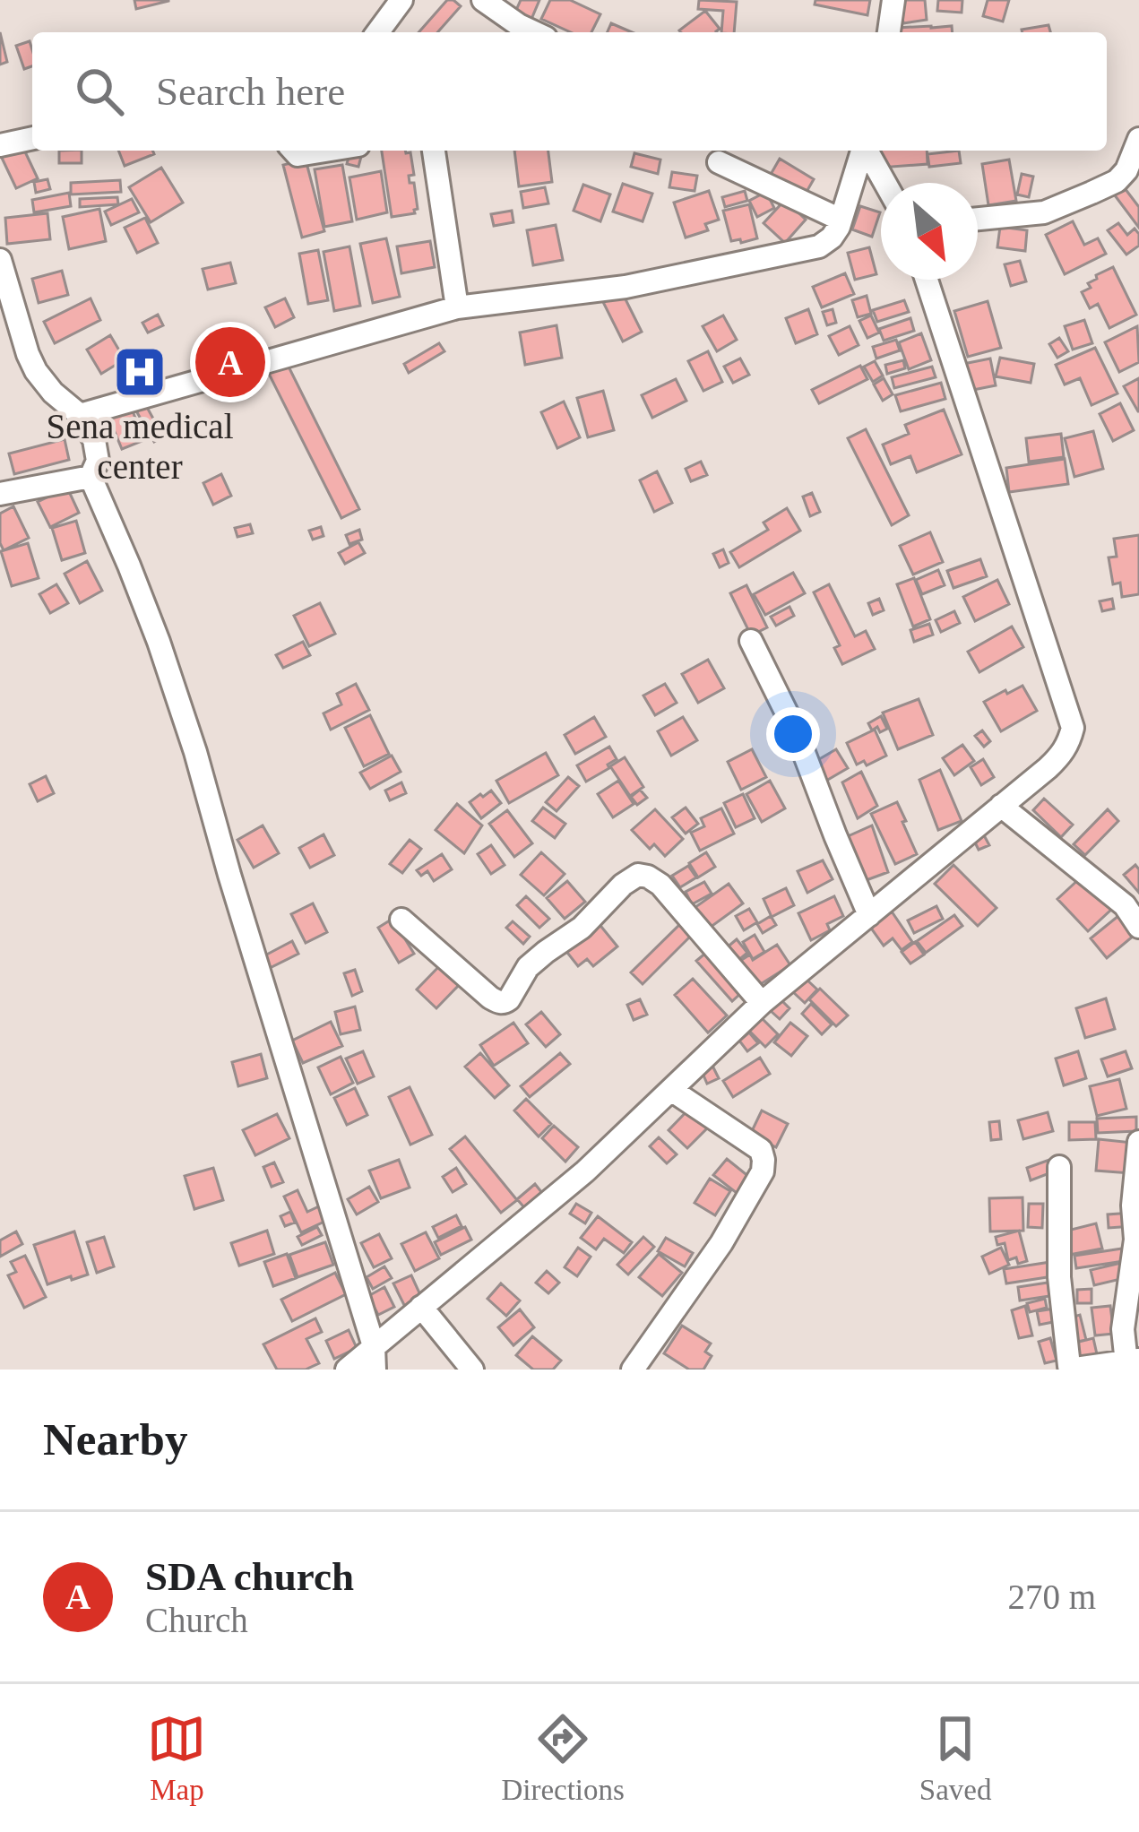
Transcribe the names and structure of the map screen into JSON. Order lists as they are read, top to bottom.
{
  "places": {
    "hospital": ["Sena medical center"]
  },
  "north": "bottom right",
  "page": {
    "search": "Search here",
    "pins": "A",
    "heading": "Nearby",
    "list": [
      {
        "mark": "A",
        "name": "SDA church",
        "note": "Church",
        "value": "270 m"
      }
    ],
    "nav": ["Map", "Directions", "Saved"]
  }
}
